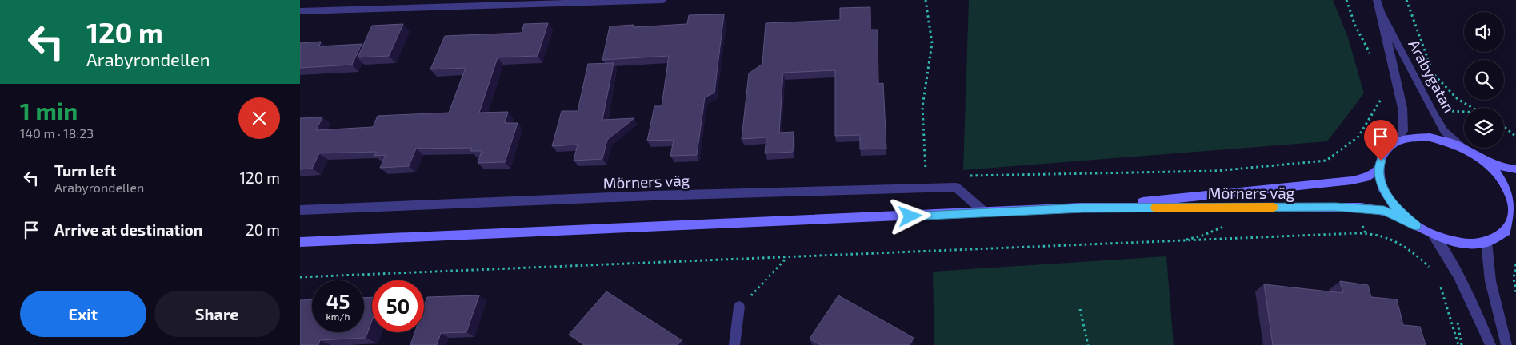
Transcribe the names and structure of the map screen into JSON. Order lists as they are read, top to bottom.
{
  "streets": {
    "main road": ["Mörners väg"],
    "street": ["Arabygatan"]
  },
  "crossings": [
    ["Arabygatan", "Mörners väg"]
  ],
  "page": {
    "turn": ["120 m", "Arabyrondellen"],
    "heading": ["1 min", "140 m · 18:23"],
    "list": [
      {
        "name": "Turn left",
        "note": "Arabyrondellen",
        "value": "120 m"
      },
      {
        "name": "Arrive at destination",
        "value": "20 m"
      }
    ],
    "speed": "45 km/h",
    "limit": "50",
    "buttons": ["Exit", "Share"]
  }
}
